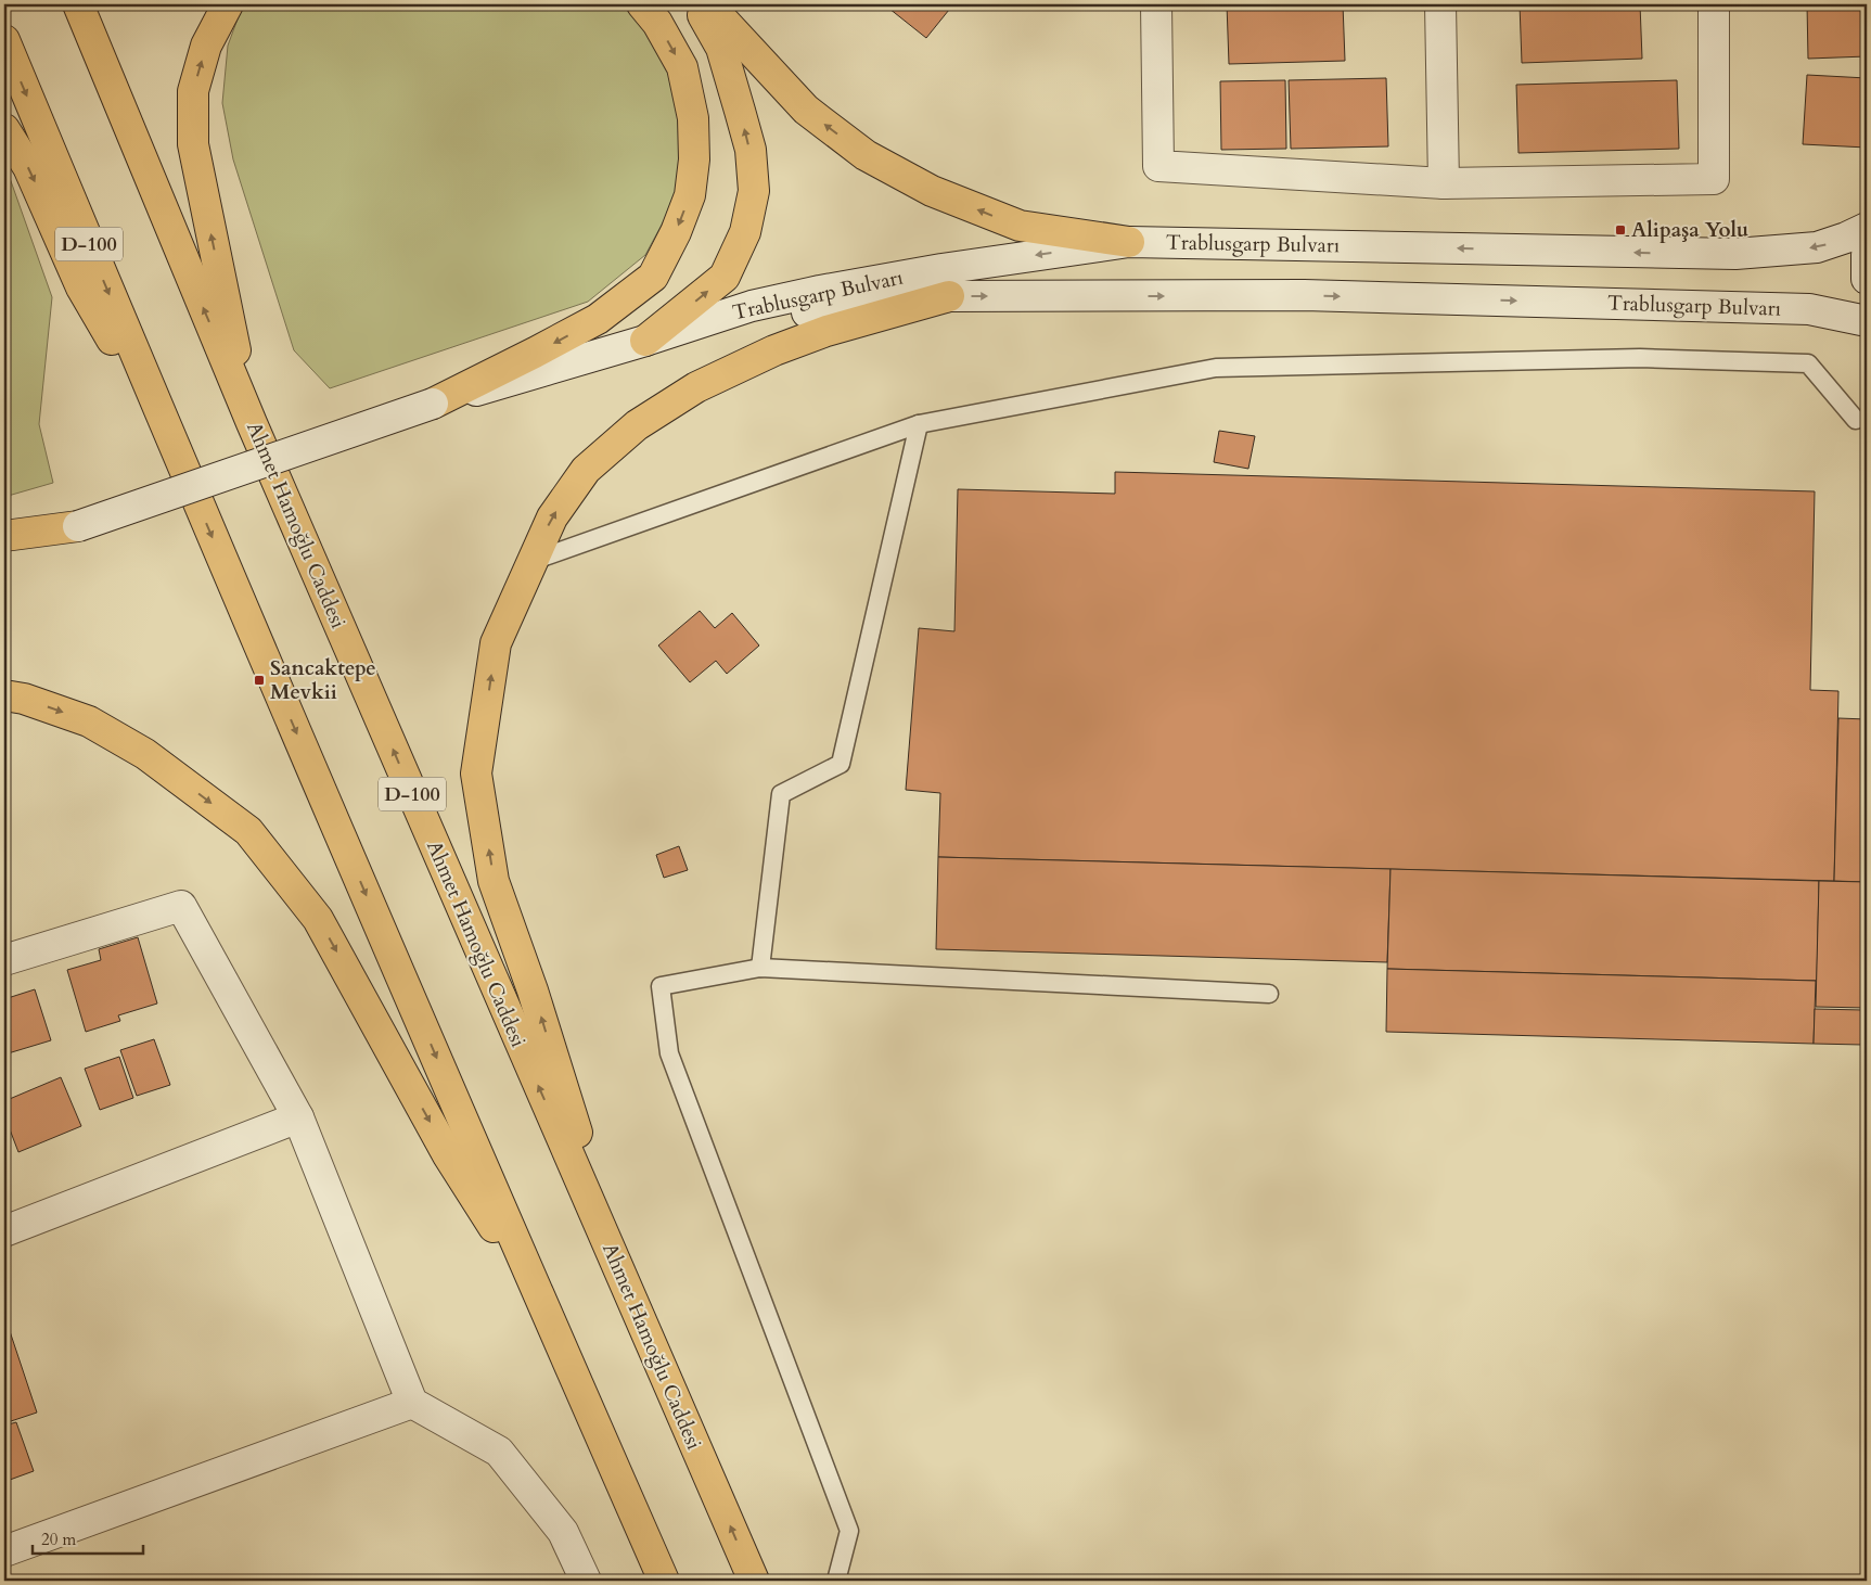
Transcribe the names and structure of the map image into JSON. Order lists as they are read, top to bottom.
{
  "streets": {
    "highway": ["D-100", "Ahmet Hamoğlu Caddesi"],
    "main road": ["Trablusgarp Bulvarı"]
  },
  "places": {
    "transit": ["Alipaşa Yolu", "Sancaktepe Mevkii"]
  },
  "scale_bar": "20 m"
}
